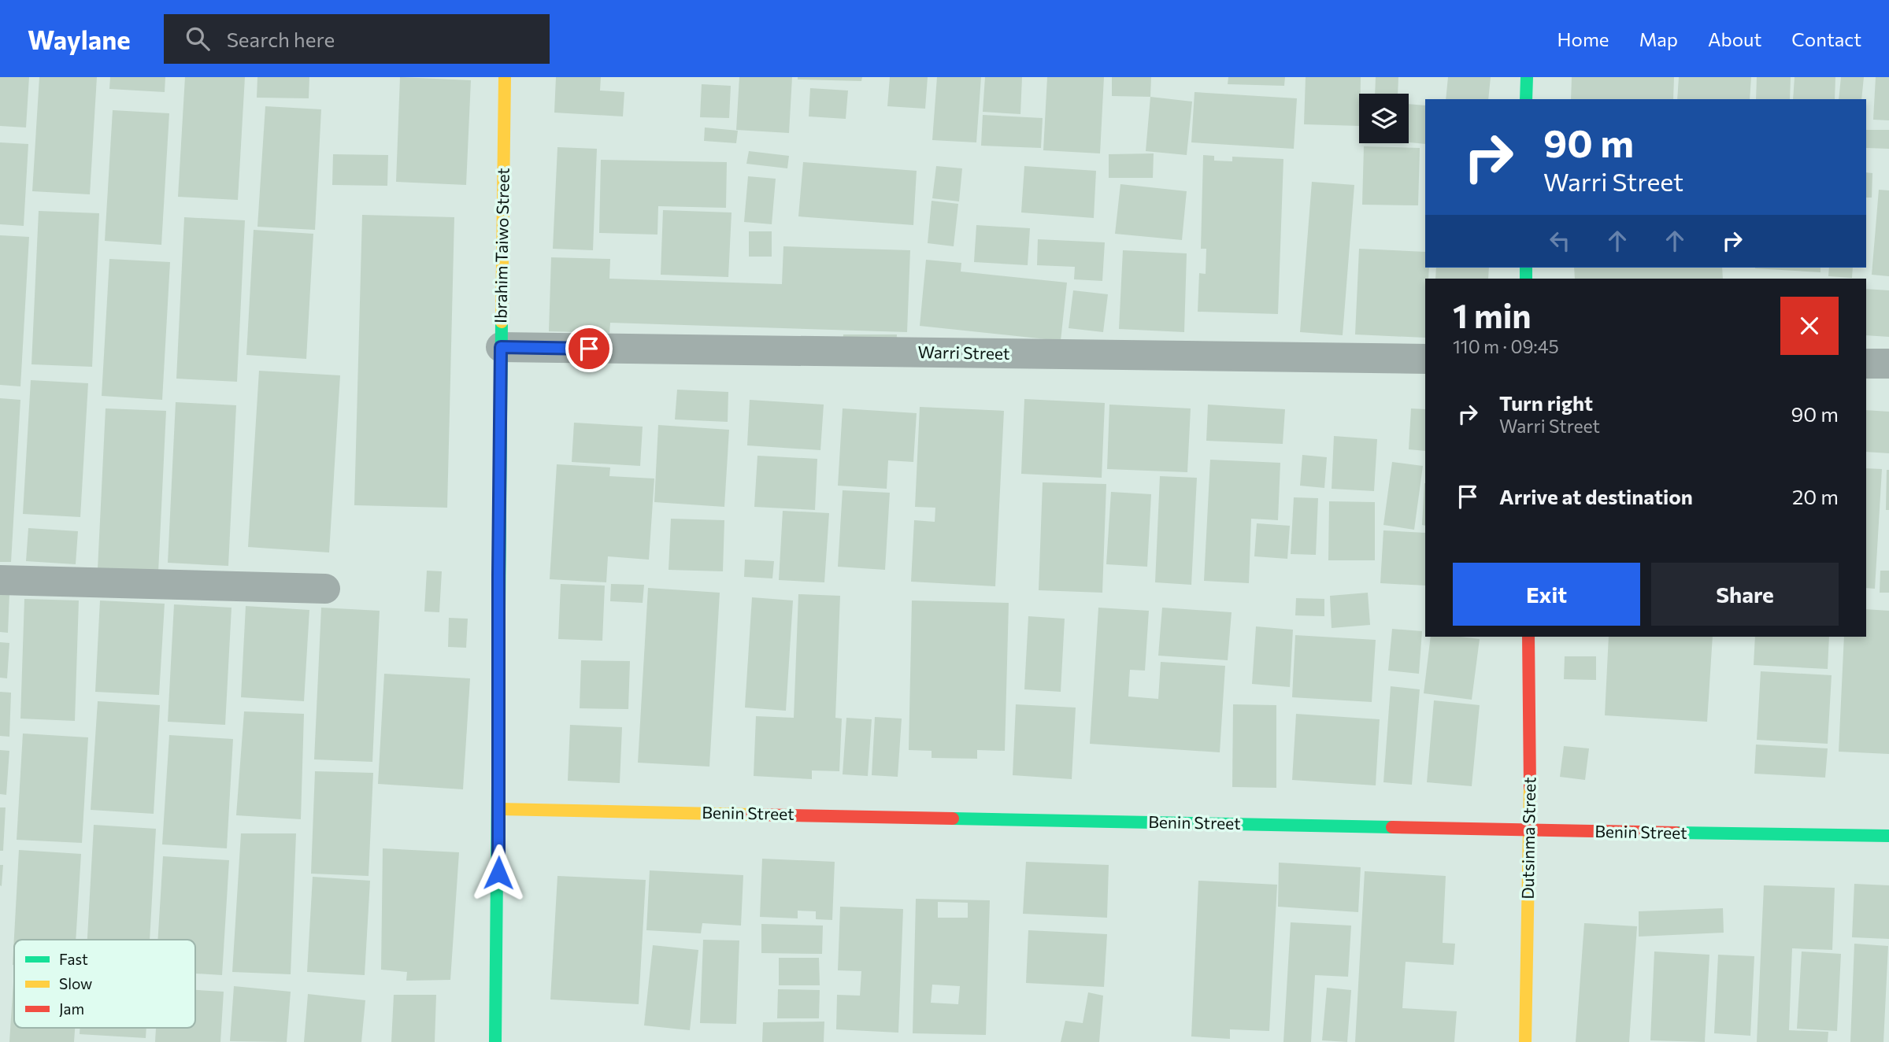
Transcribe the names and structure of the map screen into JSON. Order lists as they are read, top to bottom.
{
  "streets": {
    "street": [
      "Ibrahim Taiwo Street",
      "Warri Street",
      "Benin Street",
      "Dutsinma Street"
    ]
  },
  "crossings": [
    ["Ibrahim Taiwo Street", "Warri Street"],
    ["Ibrahim Taiwo Street", "Benin Street"],
    ["Benin Street", "Dutsinma Street"]
  ],
  "legend": ["Fast", "Slow", "Jam"],
  "page": {
    "header": "Waylane",
    "search": "Search here",
    "nav": [
      "Home",
      "Map",
      "About",
      "Contact"
    ],
    "turn": ["90 m", "Warri Street"],
    "heading": ["1 min", "110 m · 09:45"],
    "list": [
      {
        "name": "Turn right",
        "note": "Warri Street",
        "value": "90 m"
      },
      {
        "name": "Arrive at destination",
        "value": "20 m"
      }
    ],
    "buttons": ["Exit", "Share"]
  }
}
